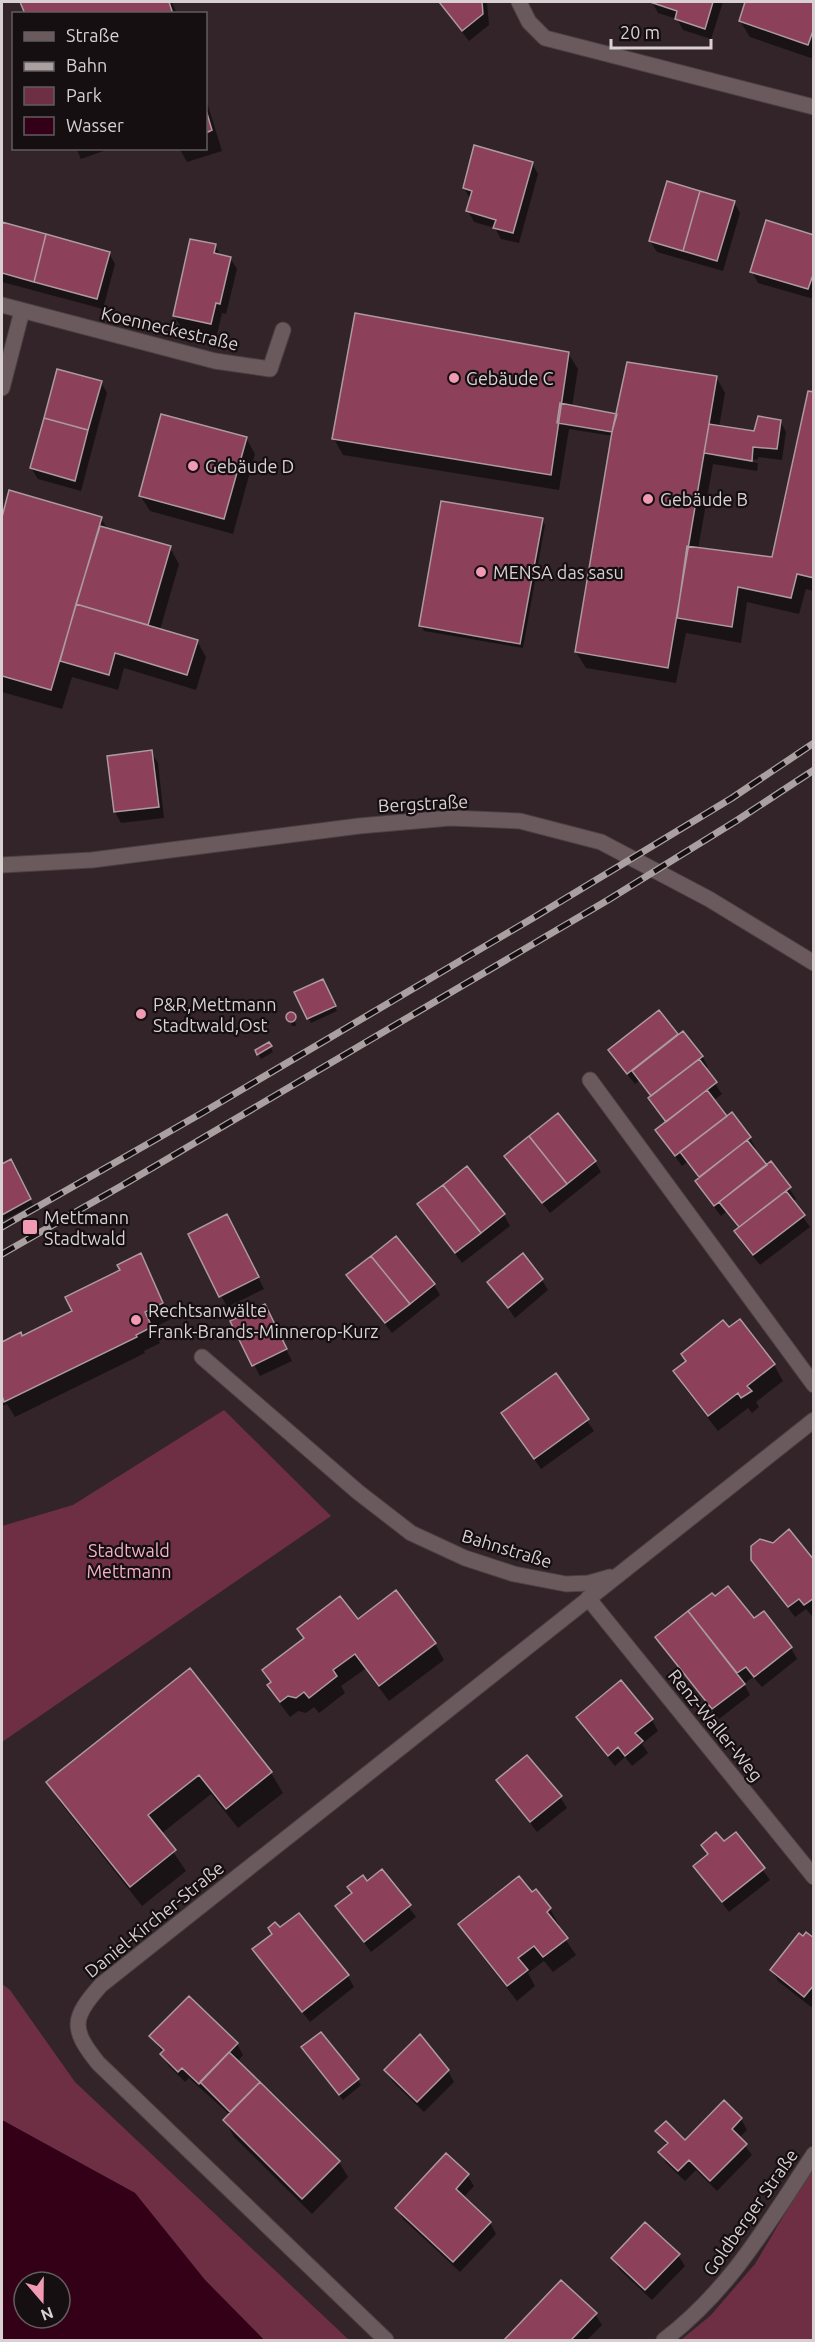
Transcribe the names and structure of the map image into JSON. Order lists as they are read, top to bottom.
{
  "streets": {
    "street": [
      "Koenneckestraße",
      "Bergstraße",
      "Bahnstraße",
      "Renz-Waller-Weg",
      "Daniel-Kircher-Straße",
      "Goldberger Straße"
    ]
  },
  "crossings": [
    ["Bahnstraße", "Daniel-Kircher-Straße"],
    ["Renz-Waller-Weg", "Daniel-Kircher-Straße"]
  ],
  "parks": ["Stadtwald Mettmann"],
  "places": {
    "other": [
      "Gebäude C",
      "Gebäude D",
      "Gebäude B",
      "MENSA das sasu",
      "P&R,Mettmann Stadtwald,Ost",
      "Rechtsanwälte Frank-Brands-Minnerop-Kurz"
    ],
    "transit": ["Mettmann Stadtwald"]
  },
  "legend": [
    "Straße",
    "Bahn",
    "Park",
    "Wasser"
  ],
  "scale_bar": "20 m",
  "north": "bottom"
}
